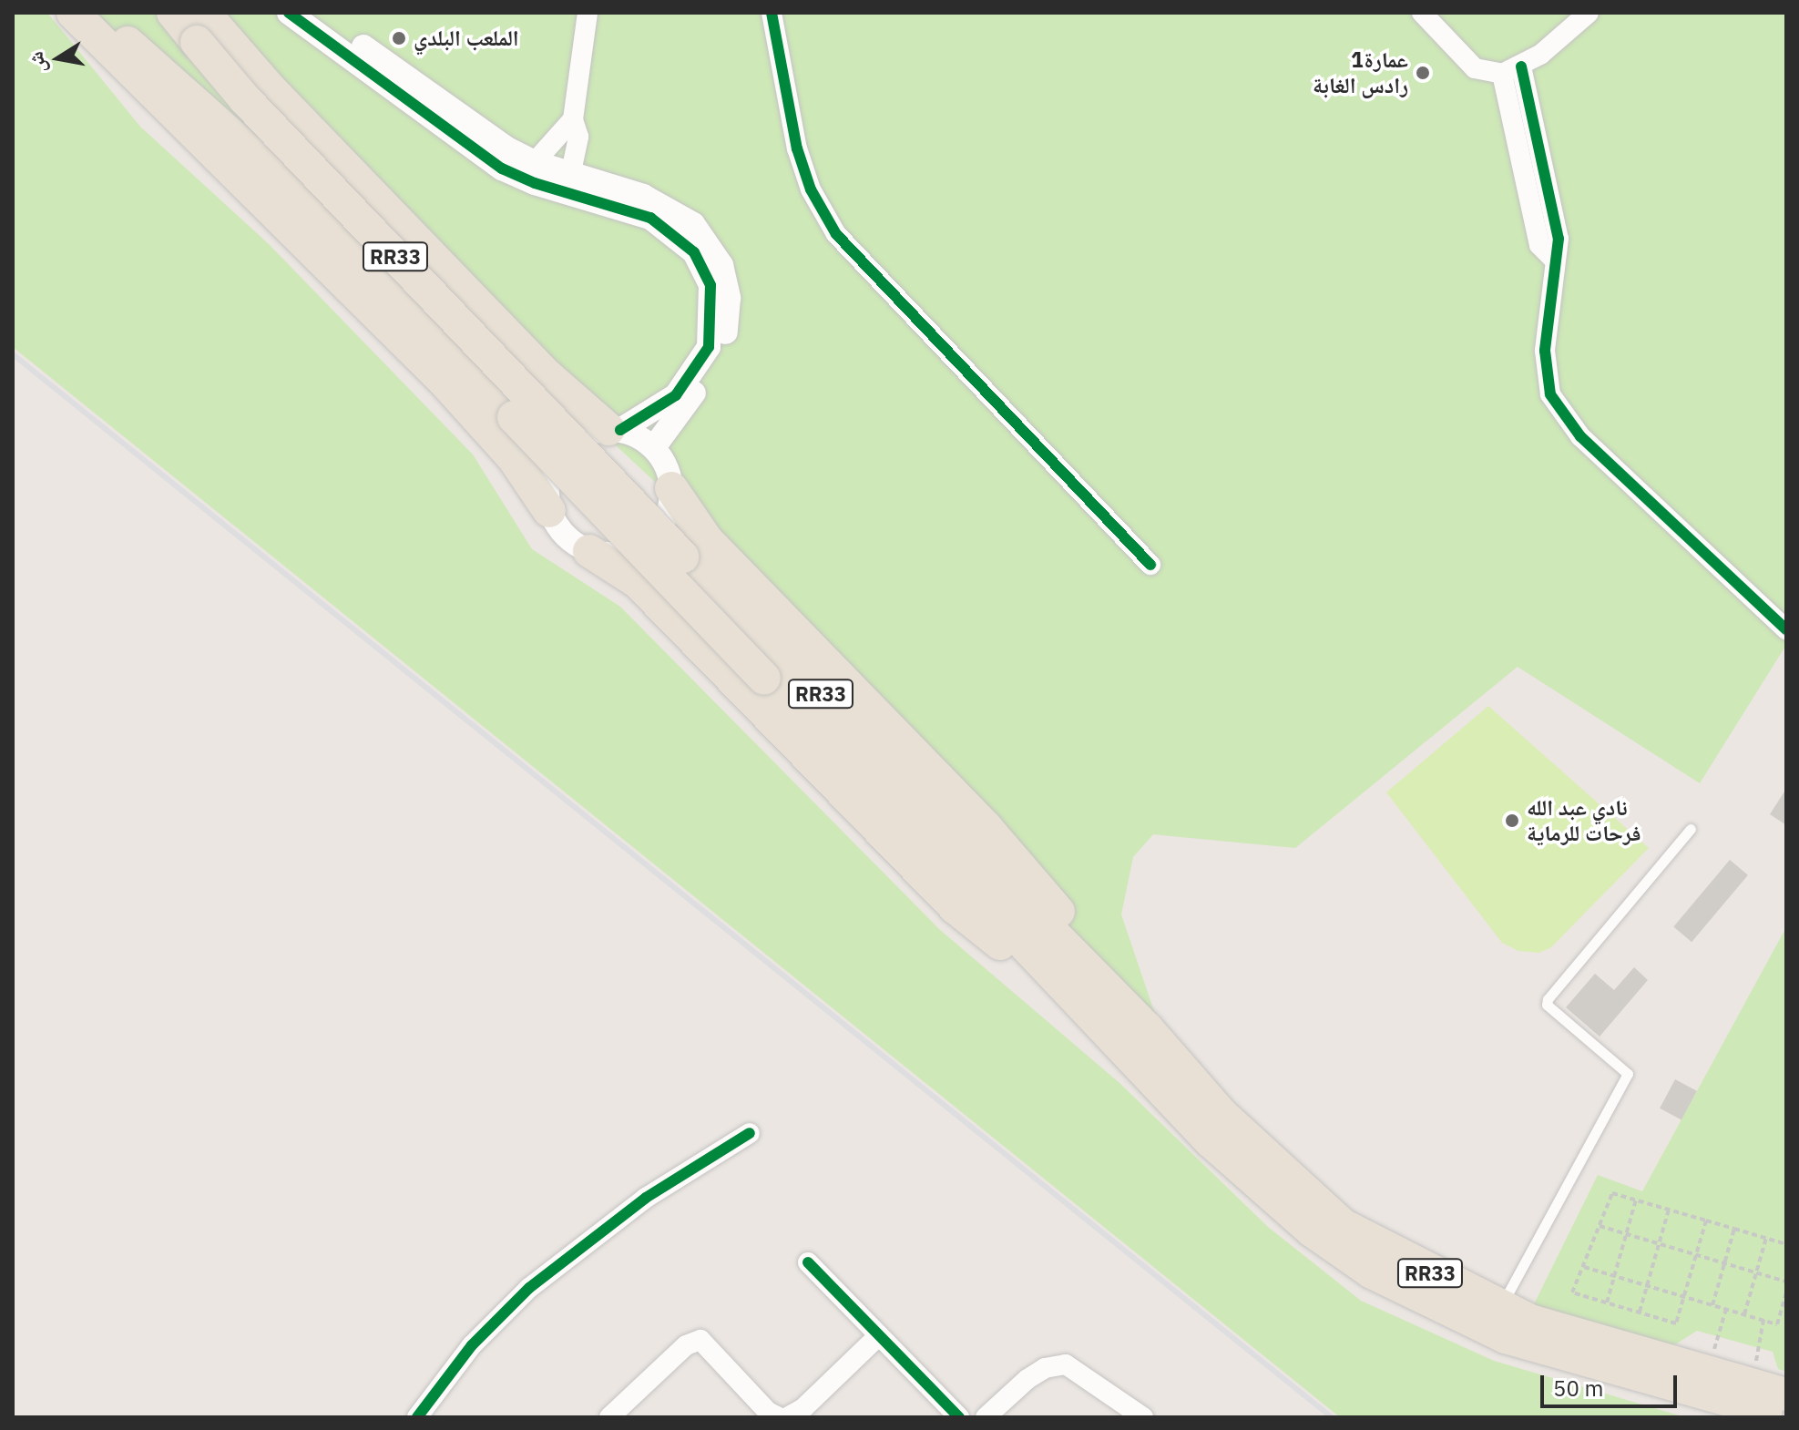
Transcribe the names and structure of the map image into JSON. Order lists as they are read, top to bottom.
{
  "streets": {
    "highway": ["RR33"]
  },
  "places": ["الملعب البلدي", "1عمارة رادس الغابة", "نادي عبد الله فرحات للرماية"],
  "scale_bar": "50 m",
  "north": "left"
}
